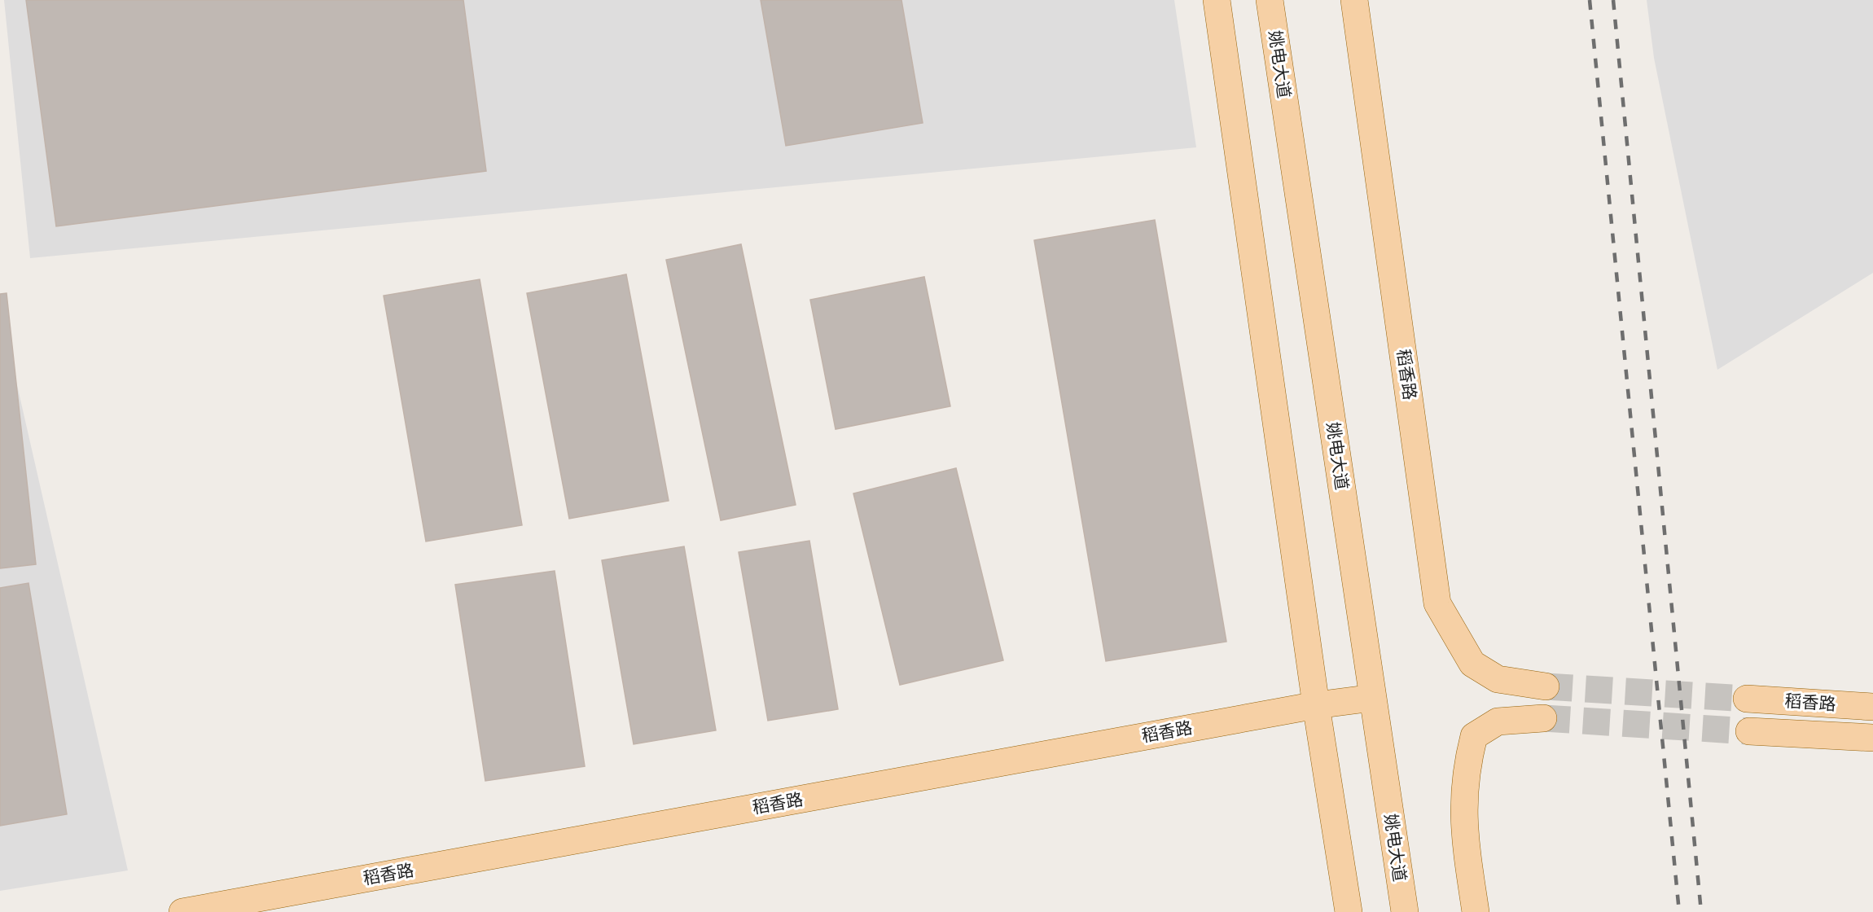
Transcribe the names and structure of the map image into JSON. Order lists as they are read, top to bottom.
{
  "streets": {
    "main road": ["姚电大道", "稻香路"]
  },
  "crossings": [
    ["姚电大道", "稻香路"]
  ]
}
